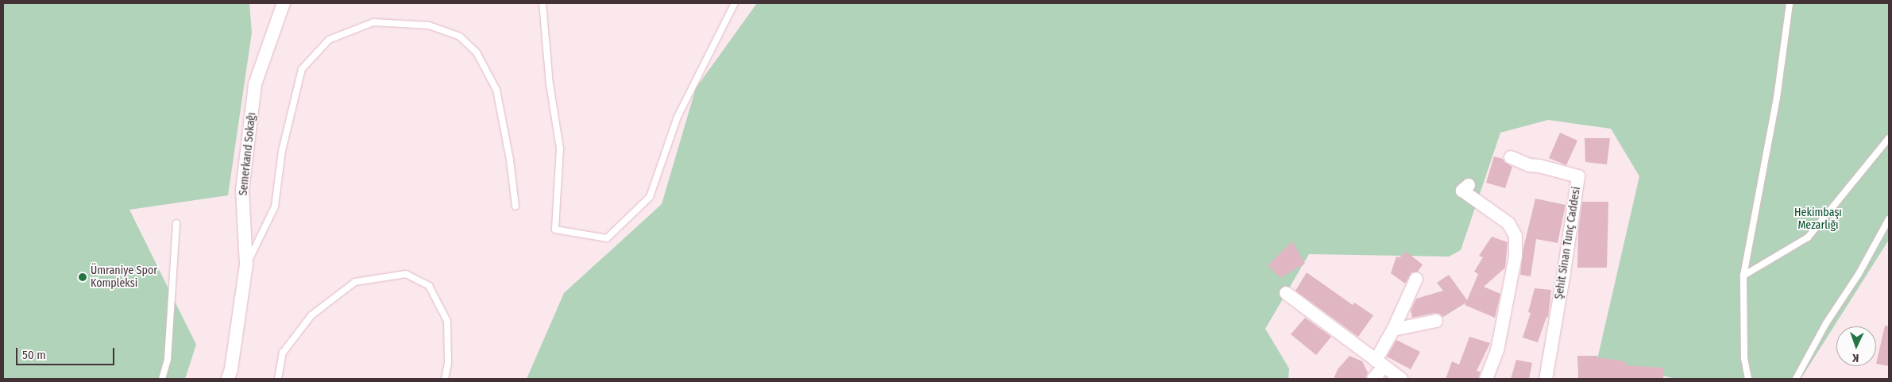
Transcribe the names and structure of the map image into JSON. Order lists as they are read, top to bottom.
{
  "streets": {
    "street": ["Semerkand Sokağı", "Şehit Sinan Tunç Caddesi"]
  },
  "parks": ["Hekimbaşı Mezarlığı"],
  "places": ["Ümraniye Spor Kompleksi"],
  "scale_bar": "50 m",
  "north": "bottom"
}
